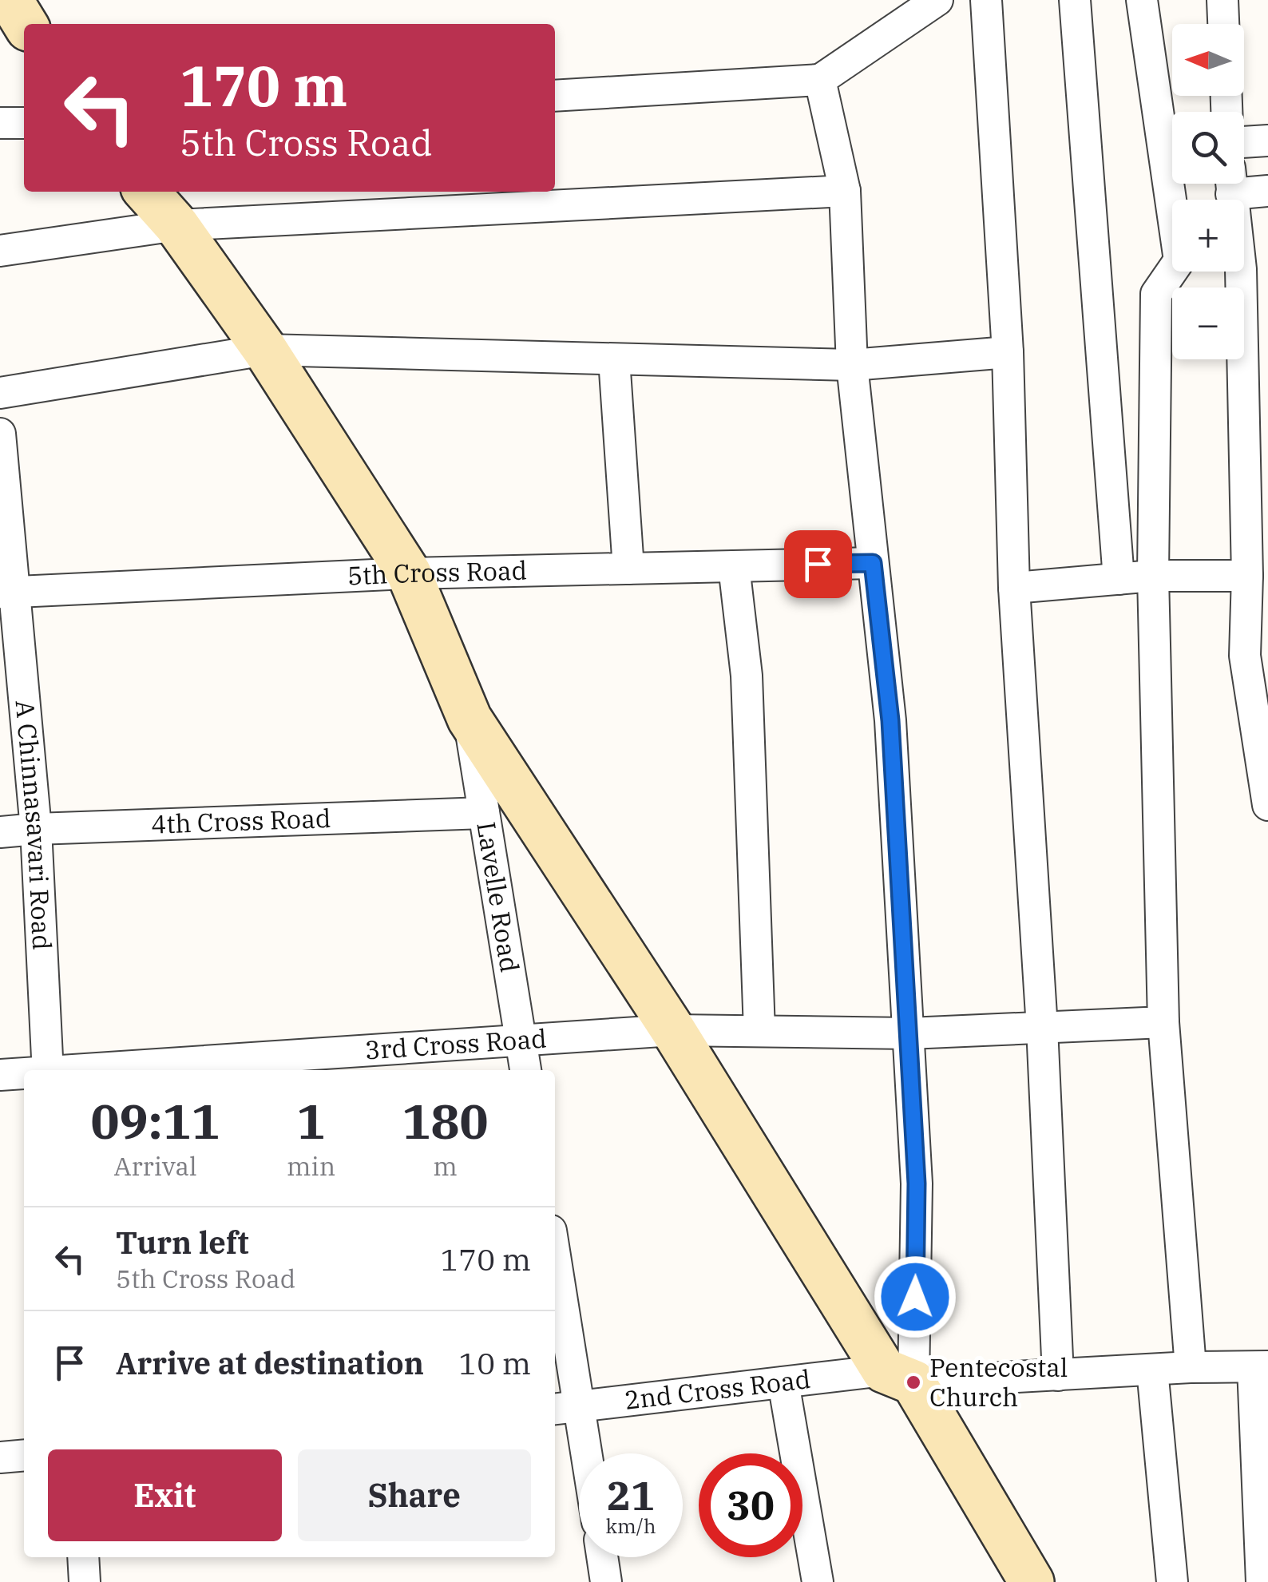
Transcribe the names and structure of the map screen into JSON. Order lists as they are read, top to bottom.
{
  "streets": {
    "street": [
      "5th Cross Road",
      "4th Cross Road",
      "A Chinnasavari Road",
      "Lavelle Road",
      "3rd Cross Road",
      "2nd Cross Road"
    ]
  },
  "crossings": [
    ["5th Cross Road", "A Chinnasavari Road"],
    ["4th Cross Road", "A Chinnasavari Road"],
    ["4th Cross Road", "Lavelle Road"],
    ["Lavelle Road", "3rd Cross Road"]
  ],
  "places": ["Pentecostal Church"],
  "north": "left",
  "page": {
    "map_buttons": ["+", "−"],
    "turn": ["170 m", "5th Cross Road"],
    "eta": [
      "09:11",
      "Arrival",
      "1",
      "min",
      "180",
      "m"
    ],
    "list": [
      {
        "name": "Turn left",
        "note": "5th Cross Road",
        "value": "170 m"
      },
      {
        "name": "Arrive at destination",
        "value": "10 m"
      }
    ],
    "buttons": ["Exit", "Share"],
    "speed": "21 km/h",
    "limit": "30"
  }
}
